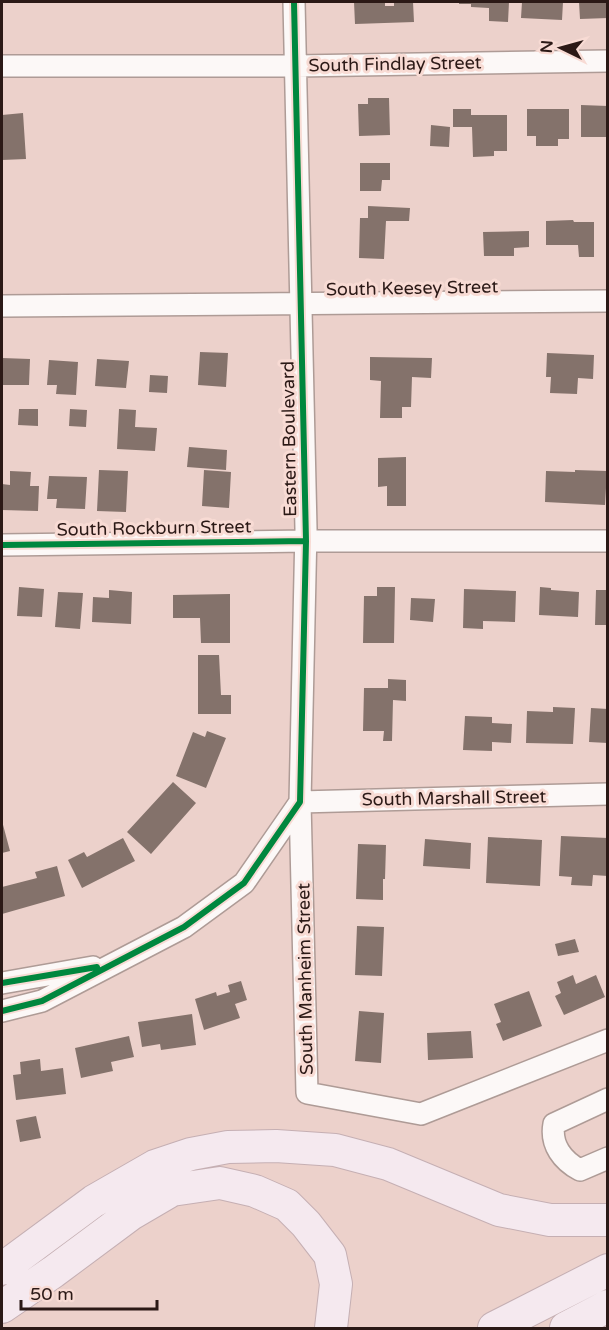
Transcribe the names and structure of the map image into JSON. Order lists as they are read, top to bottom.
{
  "streets": {
    "street": [
      "South Findlay Street",
      "South Keesey Street",
      "Eastern Boulevard",
      "South Rockburn Street",
      "South Marshall Street",
      "South Manheim Street"
    ]
  },
  "crossings": [
    ["South Findlay Street", "Eastern Boulevard"],
    ["South Keesey Street", "Eastern Boulevard"],
    ["Eastern Boulevard", "South Rockburn Street"],
    ["Eastern Boulevard", "South Marshall Street"],
    ["Eastern Boulevard", "South Manheim Street"],
    ["South Marshall Street", "South Manheim Street"]
  ],
  "scale_bar": "50 m",
  "north": "left"
}
